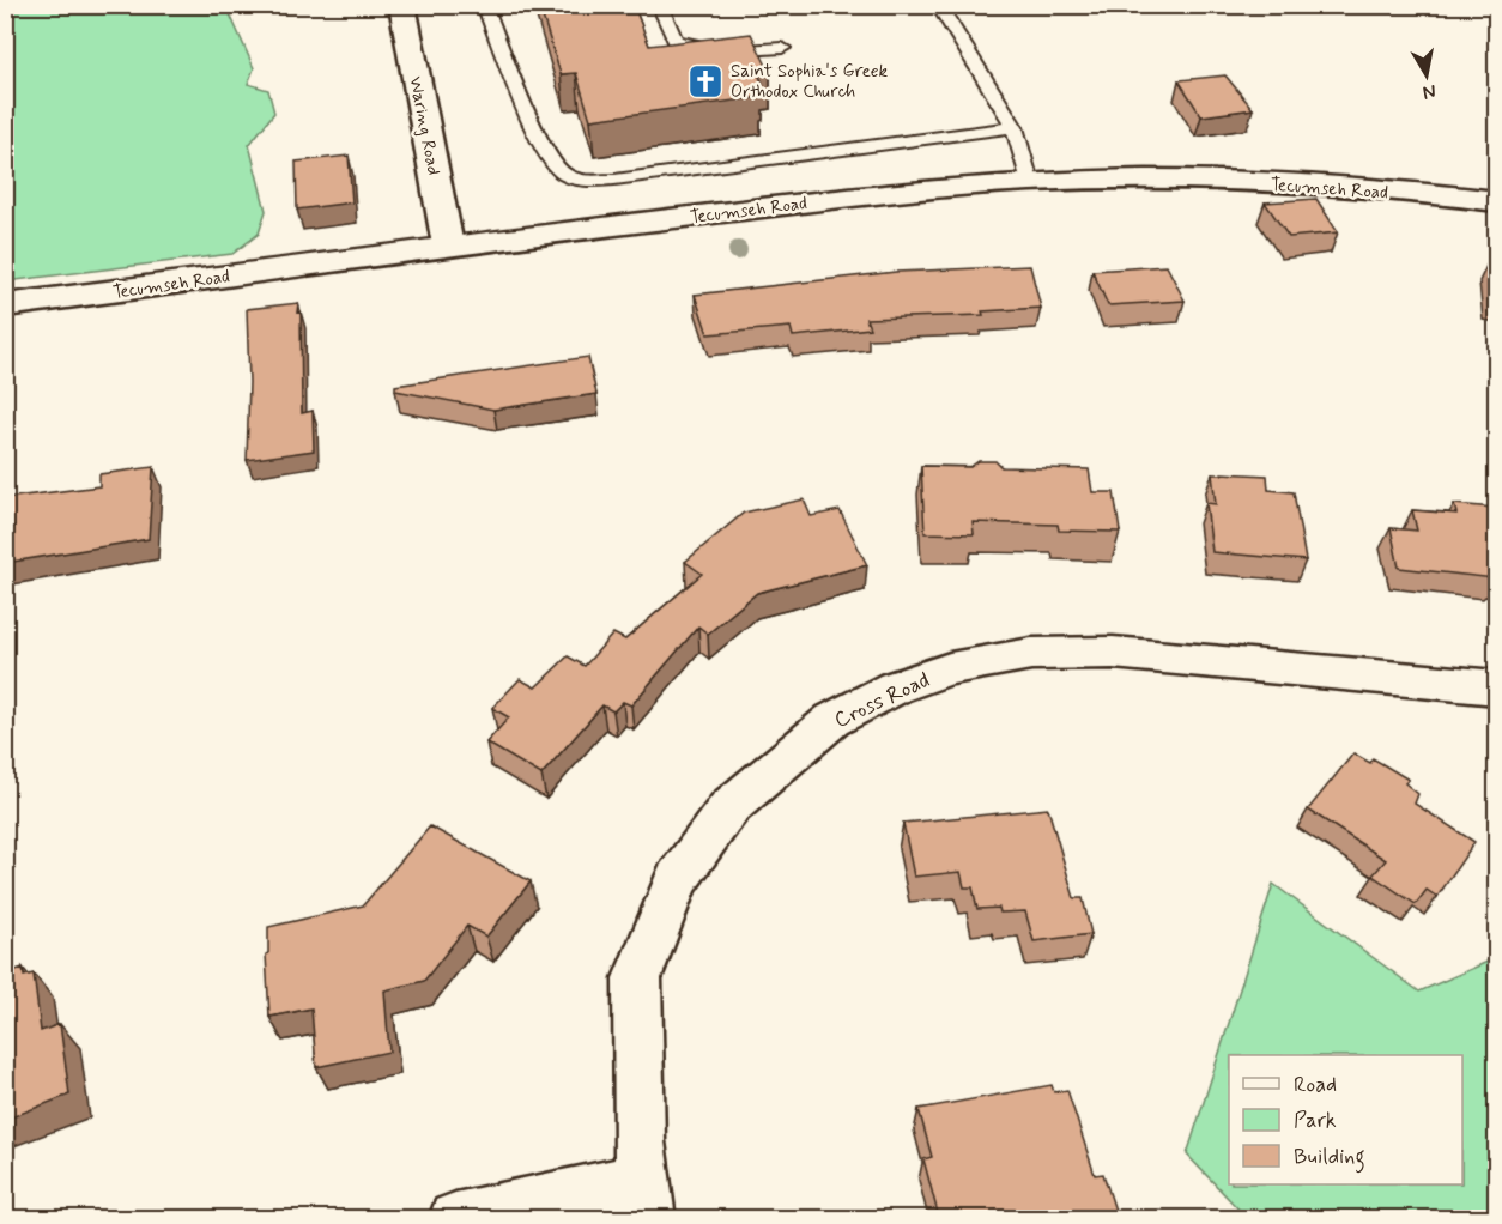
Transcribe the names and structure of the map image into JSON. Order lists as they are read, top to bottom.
{
  "streets": {
    "street": ["Waring Road", "Tecumseh Road", "Cross Road"]
  },
  "crossings": [
    ["Waring Road", "Tecumseh Road"]
  ],
  "places": {
    "church": ["Saint Sophia's Greek Orthodox Church"]
  },
  "legend": ["Road", "Park", "Building"],
  "north": "bottom"
}
